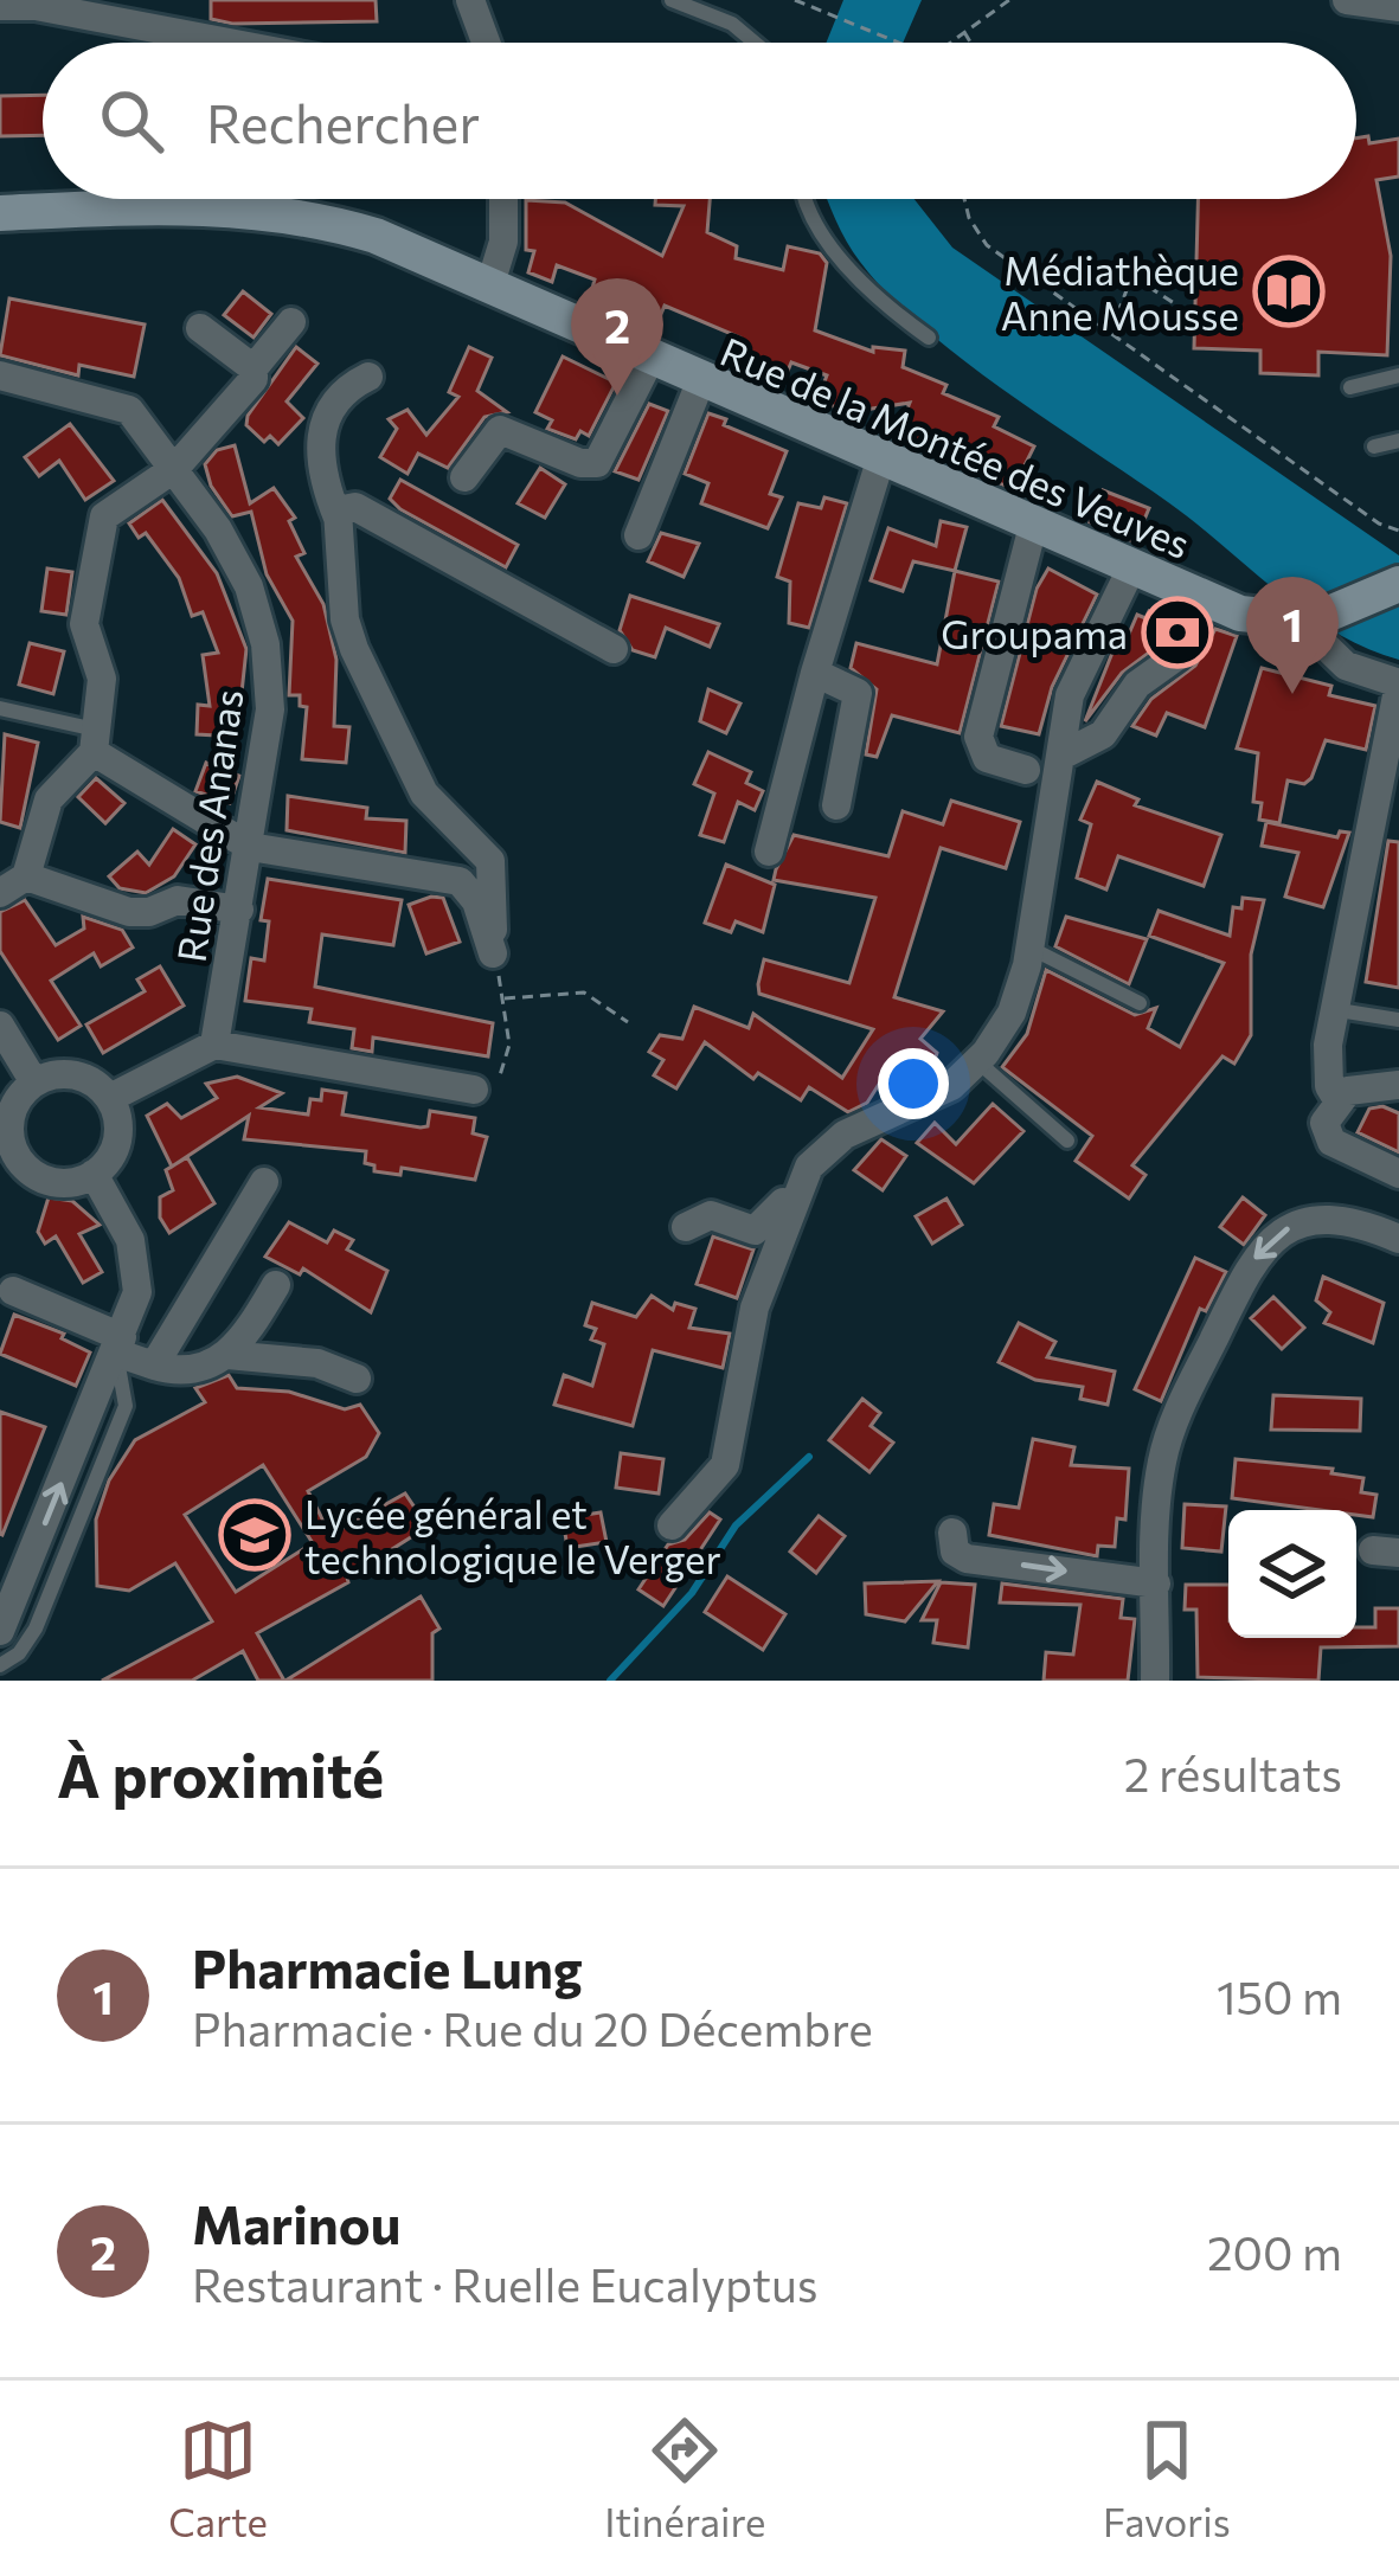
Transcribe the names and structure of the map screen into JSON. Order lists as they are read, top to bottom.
{
  "streets": {
    "main road": ["Rue de la Montée des Veuves"],
    "street": ["Rue des Ananas"]
  },
  "places": {
    "library": ["Médiathèque Anne Mousse"],
    "bank": ["Groupama"],
    "school or university": ["Lycée général et technologique le Verger"]
  },
  "page": {
    "search": "Rechercher",
    "pins": ["2", "1"],
    "heading": ["À proximité", "2 résultats"],
    "list": [
      {
        "mark": "1",
        "name": "Pharmacie Lung",
        "note": "Pharmacie · Rue du 20 Décembre",
        "value": "150 m"
      },
      {
        "mark": "2",
        "name": "Marinou",
        "note": "Restaurant · Ruelle Eucalyptus",
        "value": "200 m"
      }
    ],
    "nav": ["Carte", "Itinéraire", "Favoris"]
  }
}
